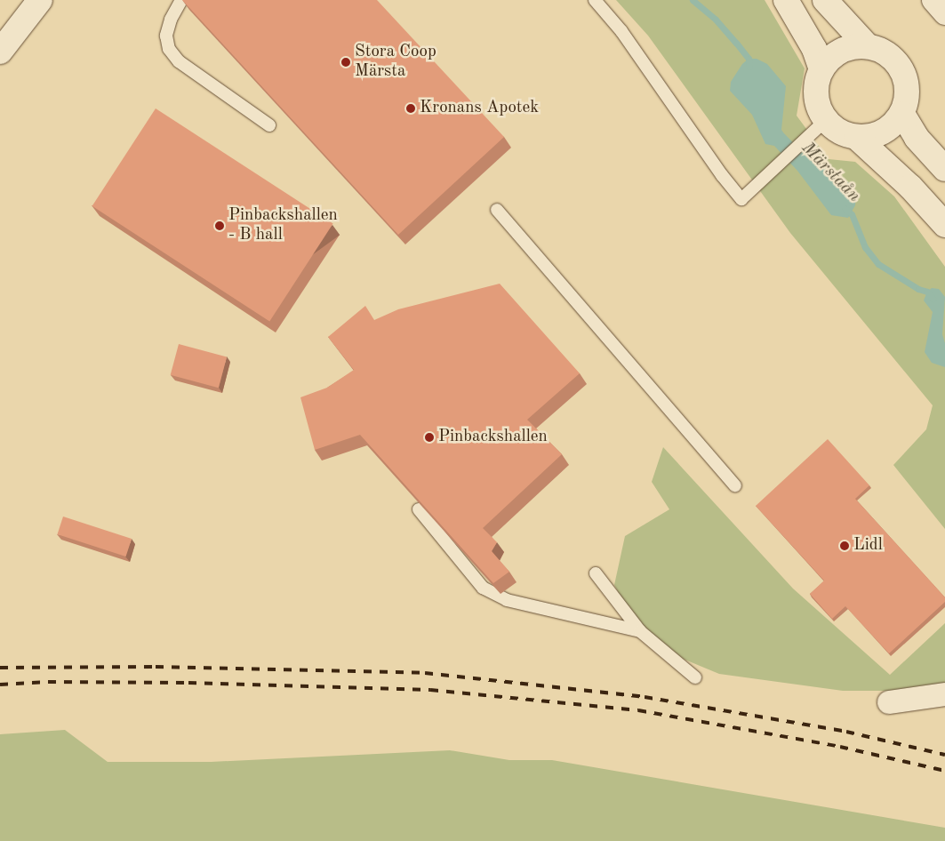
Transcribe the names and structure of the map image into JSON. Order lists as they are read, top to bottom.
{
  "water": ["Märstaån"],
  "places": [
    "Stora Coop Märsta",
    "Kronans Apotek",
    "Pinbackshallen - B hall",
    "Pinbackshallen",
    "Lidl"
  ]
}
